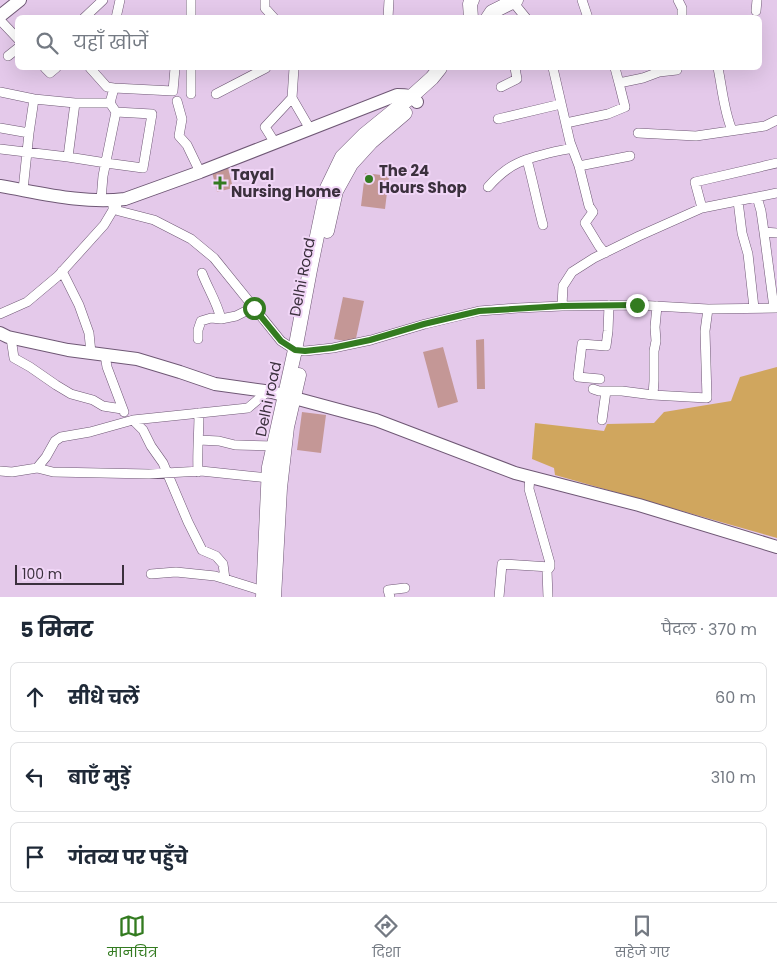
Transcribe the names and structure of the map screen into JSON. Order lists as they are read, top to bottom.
{
  "streets": {
    "main road": ["Delhi Road", "Delhi road"]
  },
  "crossings": [
    ["Delhi Road", "Delhi road"]
  ],
  "places": {
    "other": ["The 24 Hours Shop"],
    "health": ["Tayal Nursing Home"]
  },
  "scale_bar": "100 m",
  "page": {
    "search": "यहाँ खोजें",
    "scale": "100 m",
    "heading": ["5 मिनट", "पैदल · 370 m"],
    "list": [
      ["सीधे चलें", "60 m"],
      ["बाएँ मुड़ें", "310 m"],
      "गंतव्य पर पहुँचे"
    ],
    "nav": ["मानचित्र", "दिशा", "सहेजे गए"]
  }
}
